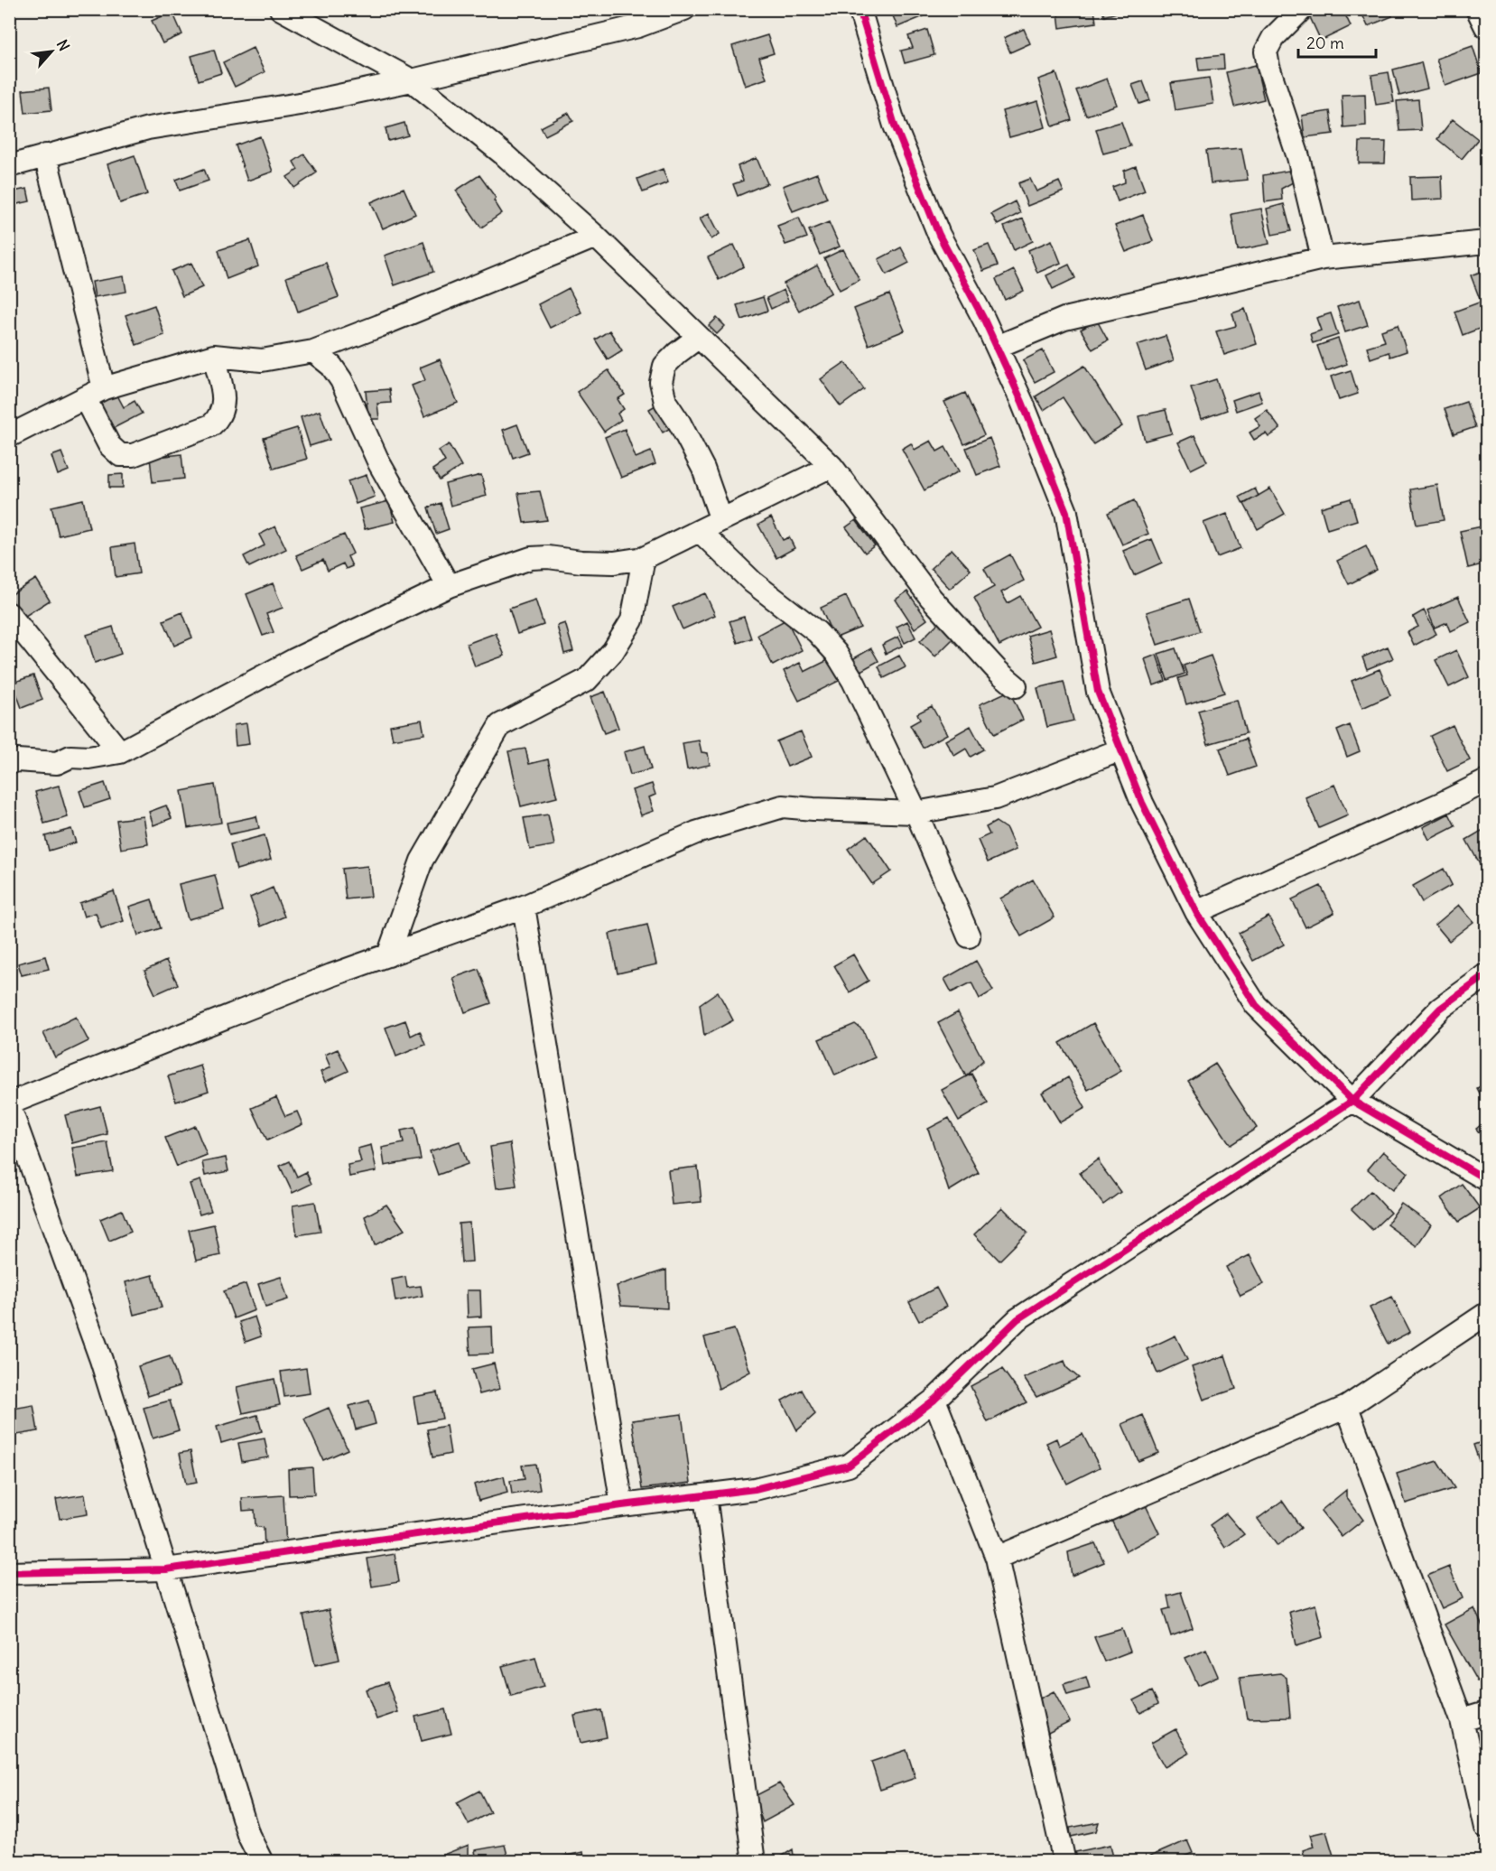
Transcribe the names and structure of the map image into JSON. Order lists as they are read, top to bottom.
{
  "scale_bar": "20 m",
  "north": "top right"
}
